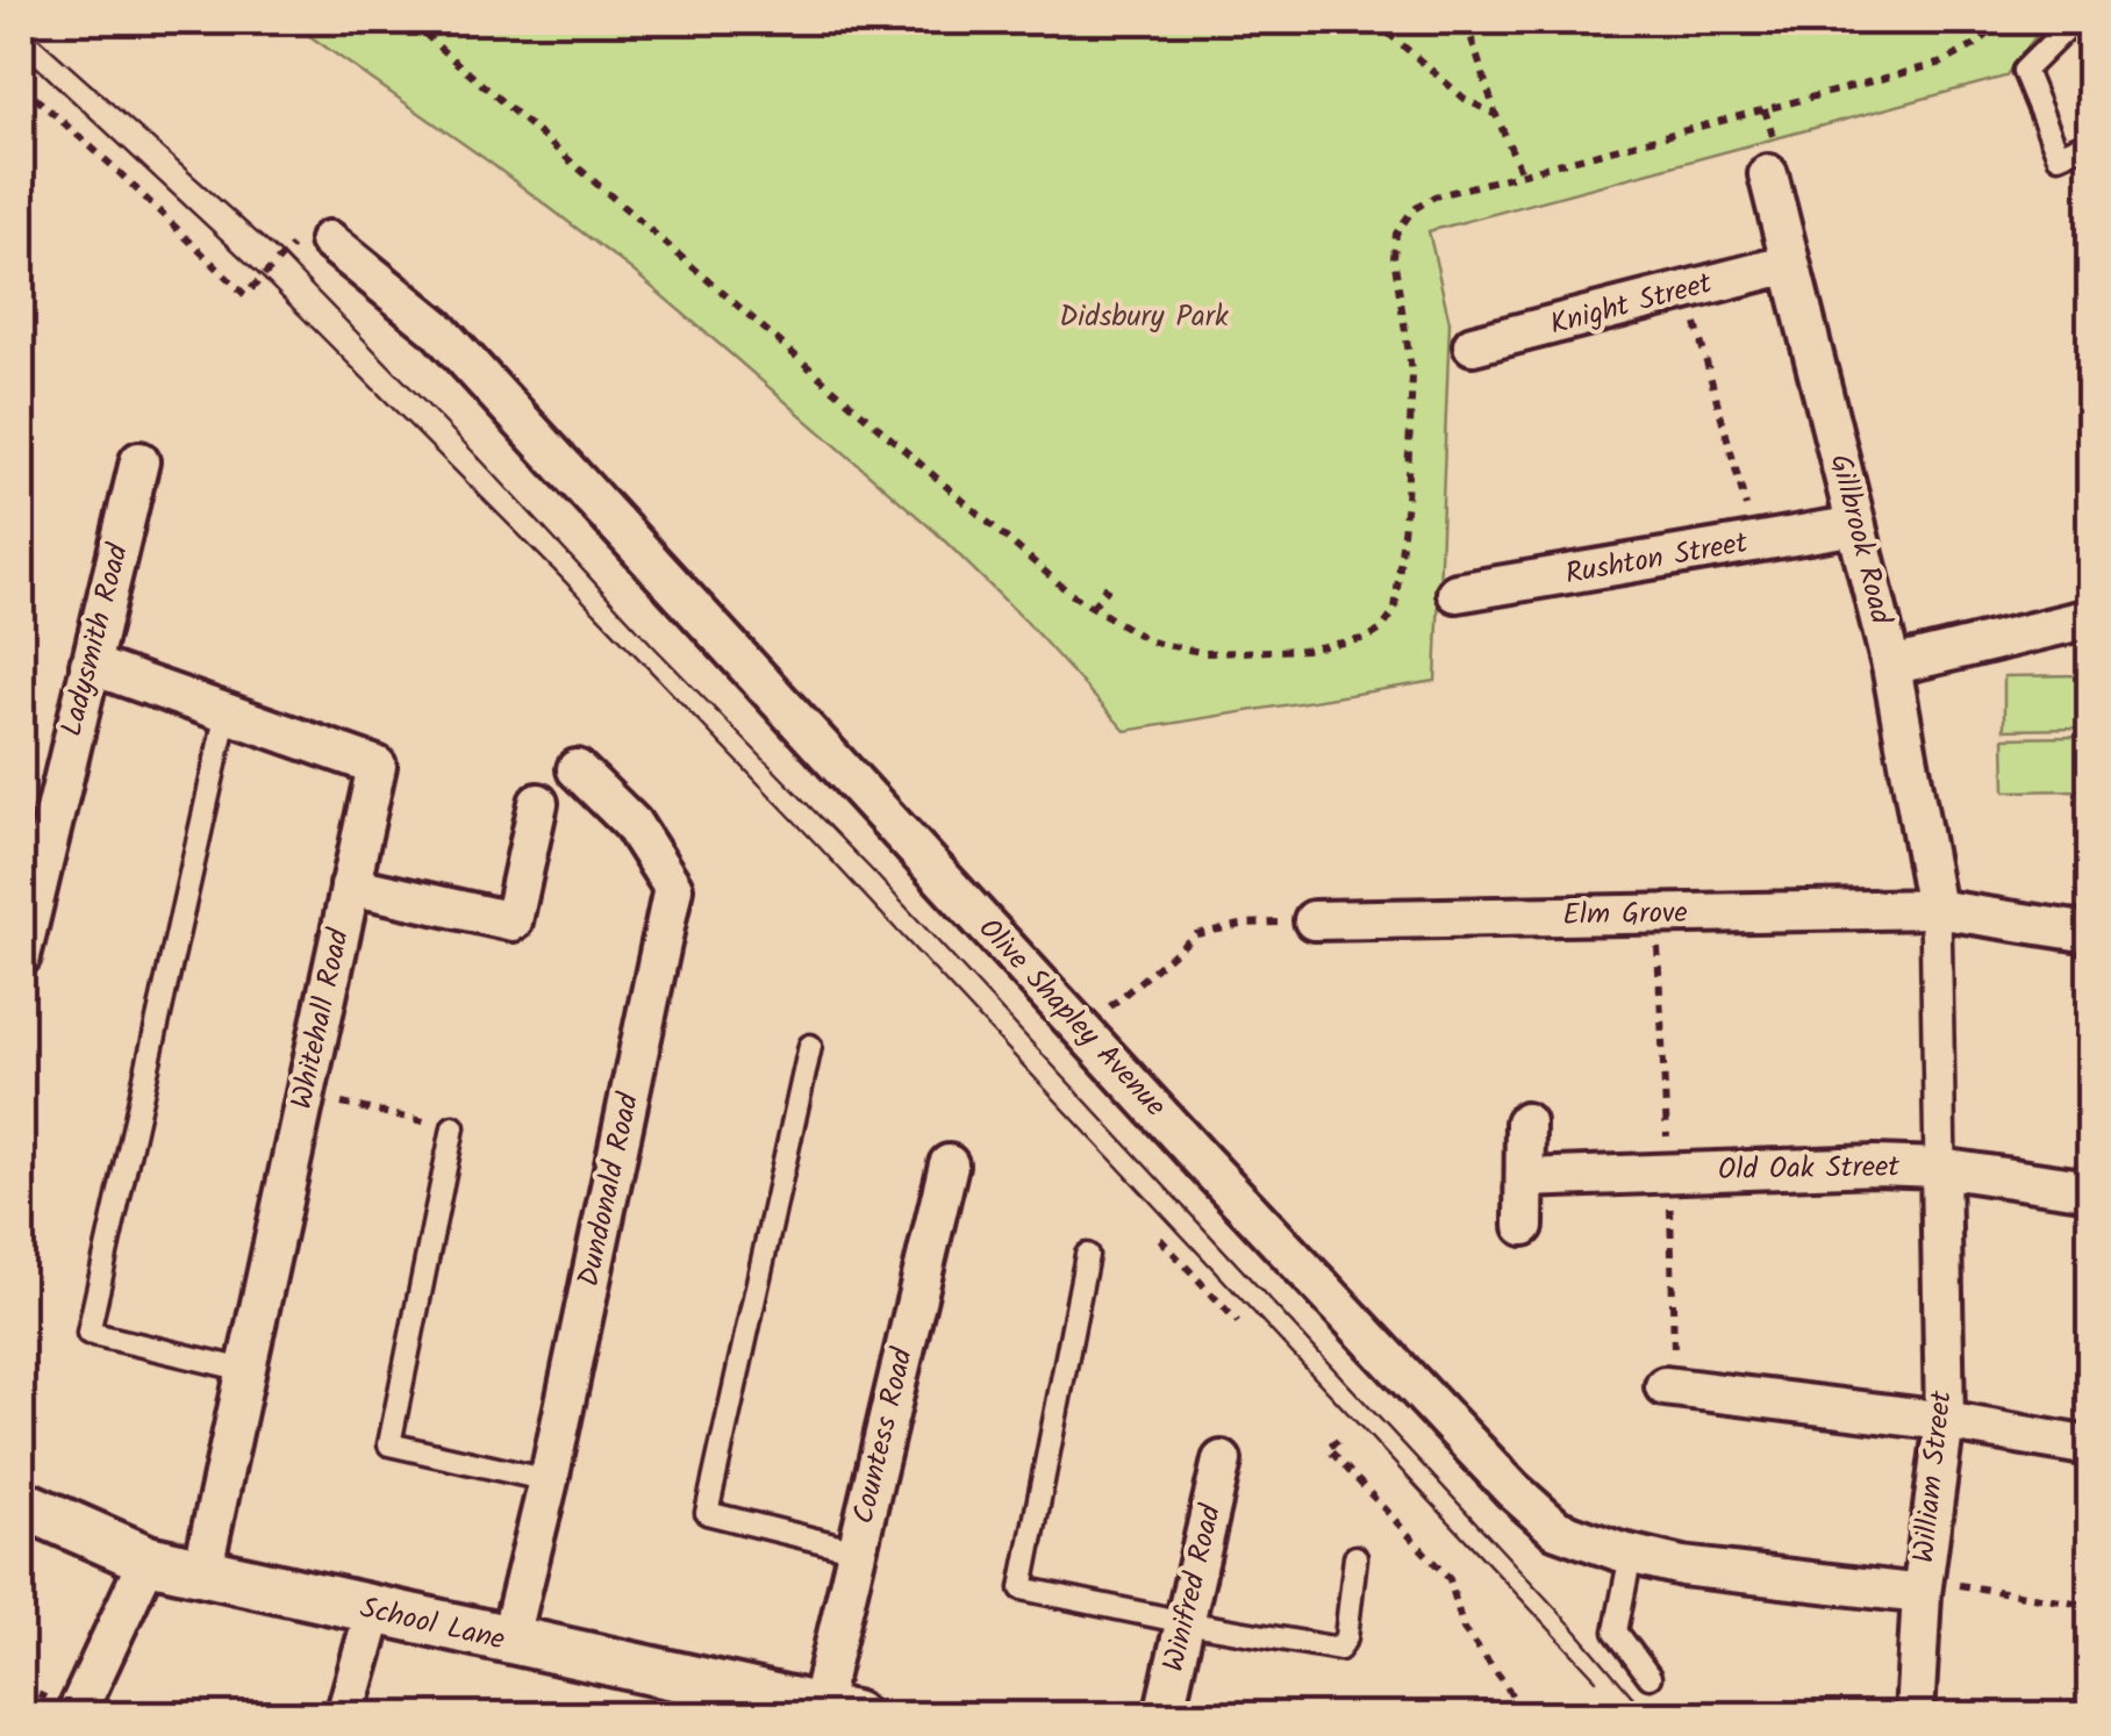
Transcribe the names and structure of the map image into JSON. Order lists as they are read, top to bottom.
{
  "streets": {
    "street": [
      "Knight Street",
      "Gillbrook Road",
      "Rushton Street",
      "Ladysmith Road",
      "Elm Grove",
      "Olive Shapley Avenue",
      "Whitehall Road",
      "Old Oak Street",
      "Dundonald Road",
      "Countess Road",
      "William Street",
      "Winifred Road",
      "School Lane"
    ]
  },
  "crossings": [
    ["Knight Street", "Gillbrook Road"],
    ["Gillbrook Road", "Rushton Street"],
    ["Gillbrook Road", "Elm Grove"],
    ["Ladysmith Road", "Whitehall Road"],
    ["Olive Shapley Avenue", "William Street"],
    ["Whitehall Road", "School Lane"],
    ["Old Oak Street", "William Street"],
    ["Dundonald Road", "School Lane"],
    ["Countess Road", "School Lane"]
  ],
  "parks": ["Didsbury Park"]
}
